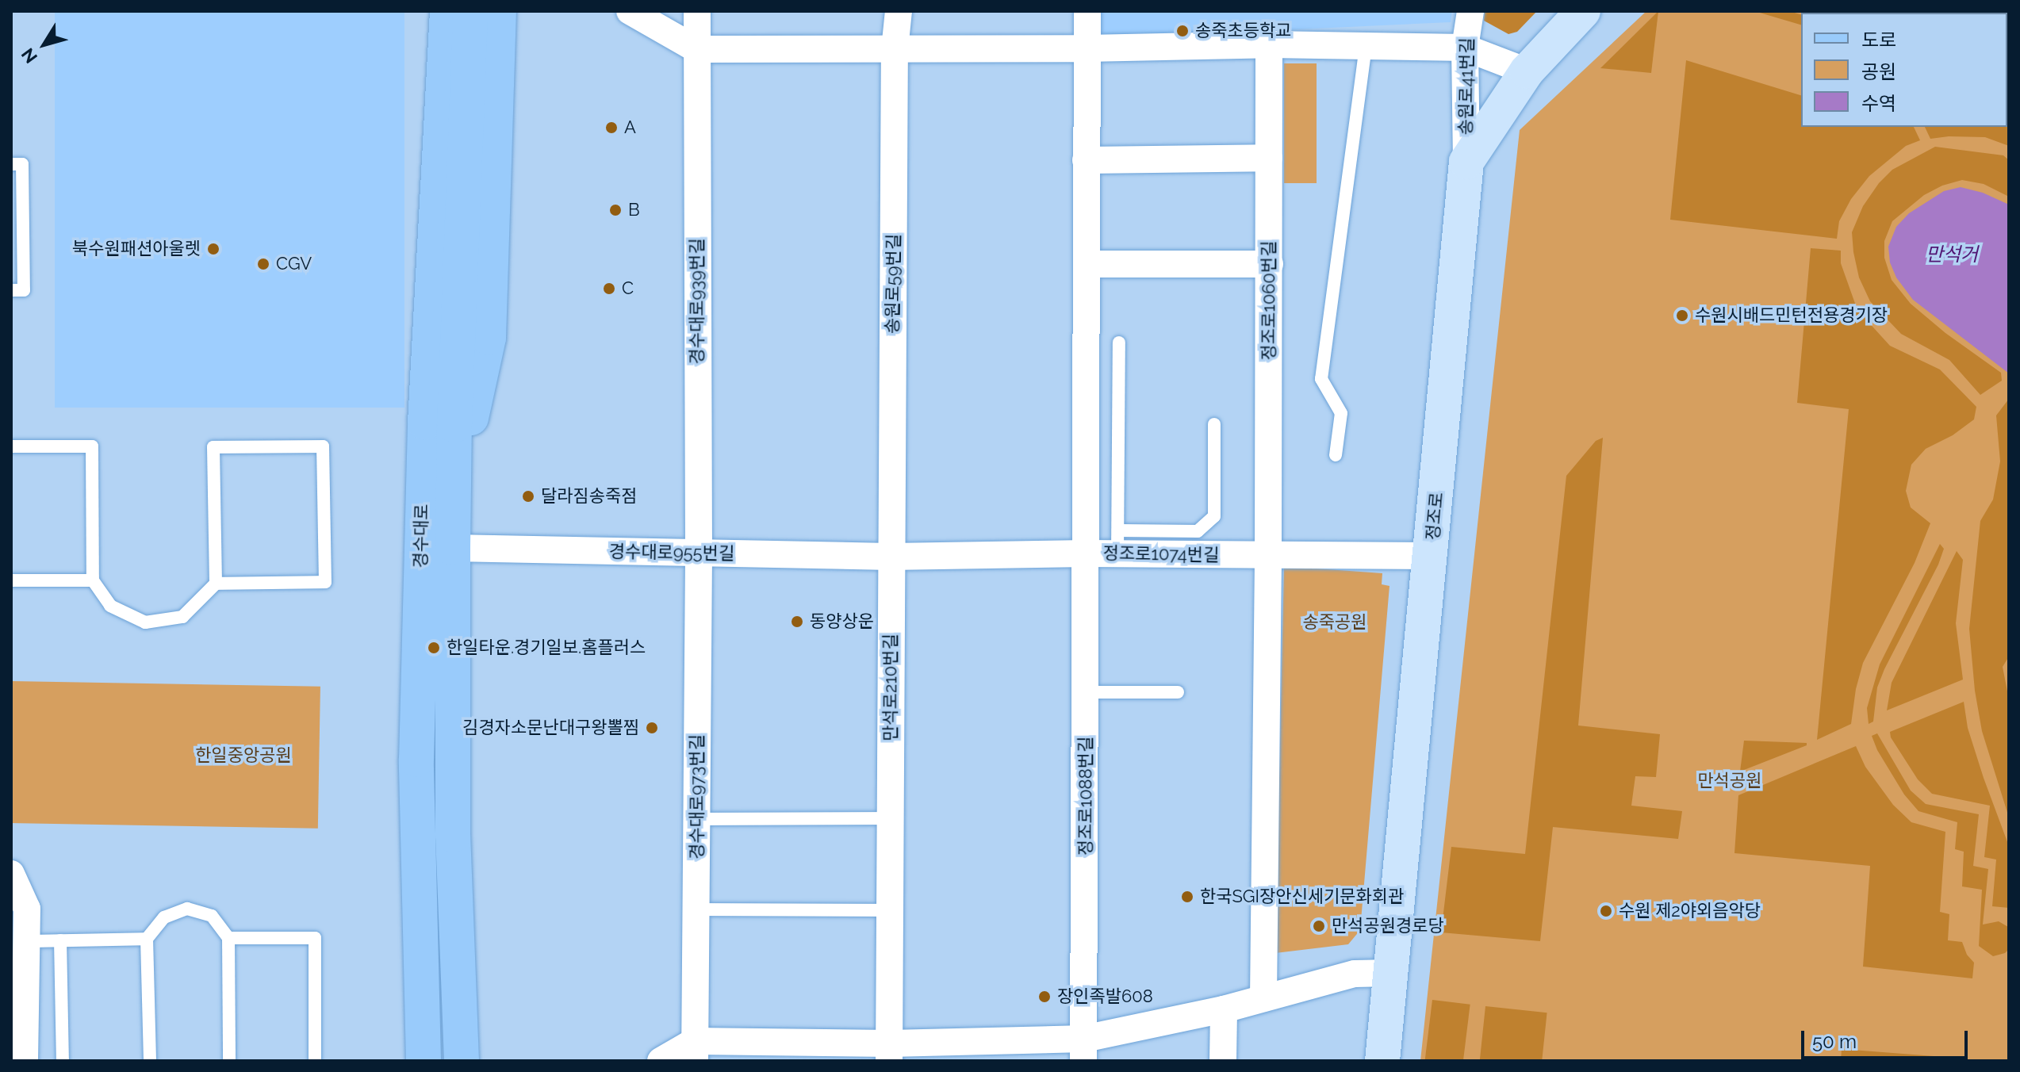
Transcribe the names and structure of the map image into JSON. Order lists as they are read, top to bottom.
{
  "streets": {
    "main road": ["경수대로"],
    "street": [
      "송원로41번길",
      "송원로59번길",
      "정조로1060번길",
      "경수대로939번길",
      "정조로",
      "경수대로955번길",
      "정조로1074번길",
      "만석로210번길",
      "정조로1088번길",
      "경수대로973번길"
    ]
  },
  "crossings": [
    ["송원로41번길", "정조로"],
    ["송원로59번길", "경수대로955번길"],
    ["송원로59번길", "정조로1074번길"],
    ["송원로59번길", "만석로210번길"],
    ["정조로1060번길", "정조로1074번길"],
    ["경수대로939번길", "경수대로955번길"],
    ["경수대로939번길", "경수대로973번길"],
    ["정조로", "정조로1074번길"],
    ["경수대로", "경수대로955번길"],
    ["경수대로955번길", "정조로1074번길"],
    ["경수대로955번길", "만석로210번길"],
    ["경수대로955번길", "경수대로973번길"],
    ["정조로1074번길", "만석로210번길"],
    ["정조로1074번길", "정조로1088번길"]
  ],
  "water": ["만석거"],
  "parks": ["송죽공원", "한일중앙공원", "만석공원"],
  "places": [
    "송죽초등학교",
    "A",
    "B",
    "북수원패션아울렛",
    "CGV",
    "C",
    "수원시배드민턴전용경기장",
    "달라짐송죽점",
    "동양상운",
    "한일타운.경기일보.홈플러스",
    "김경자소문난대구왕뽈찜",
    "한국SGI장안신세기문화회관",
    "수원 제2야외음악당",
    "만석공원경로당",
    "장인족발608"
  ],
  "legend": ["도로", "공원", "수역"],
  "scale_bar": "50 m",
  "north": "bottom left"
}
